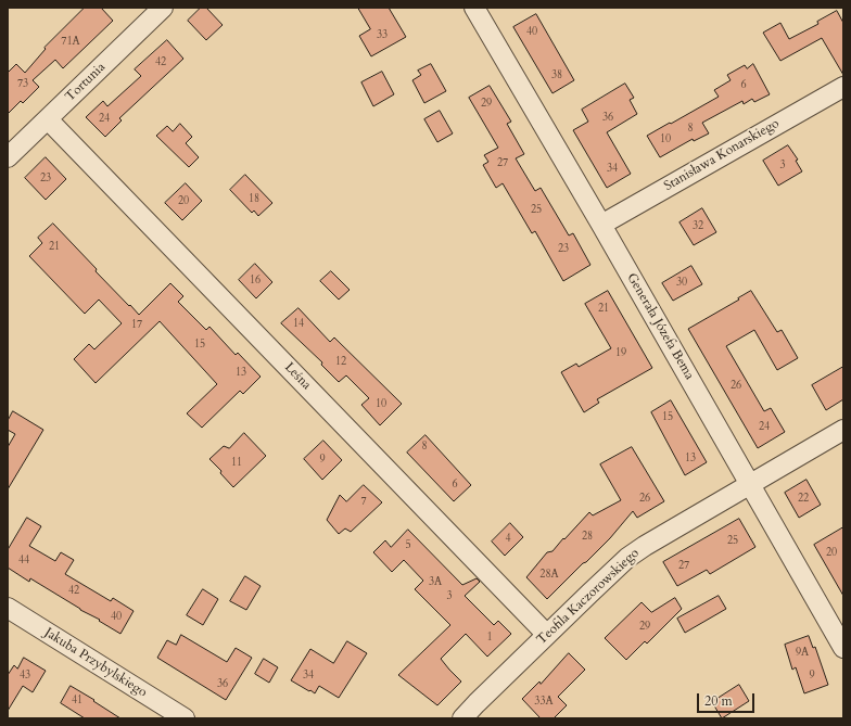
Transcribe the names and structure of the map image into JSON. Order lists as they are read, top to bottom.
{
  "streets": {
    "street": [
      "Tortunia",
      "Stanisława Konarskiego",
      "Generała Józefa Bema",
      "Leśna",
      "Teofila Kaczorowskiego",
      "Jakuba Przybylskiego"
    ]
  },
  "crossings": [
    ["Tortunia", "Leśna"],
    ["Stanisława Konarskiego", "Generała Józefa Bema"],
    ["Generała Józefa Bema", "Teofila Kaczorowskiego"],
    ["Leśna", "Teofila Kaczorowskiego"]
  ],
  "house_numbers": [
    "40",
    "33",
    "71A",
    "42",
    "38",
    "73",
    "6",
    "29",
    "36",
    "24",
    "8",
    "10",
    "27",
    "3",
    "34",
    "23",
    "18",
    "20",
    "25",
    "32",
    "21",
    "23",
    "16",
    "30",
    "21",
    "14",
    "17",
    "15",
    "19",
    "12",
    "13",
    "26",
    "10",
    "15",
    "24",
    "8",
    "13",
    "9",
    "11",
    "6",
    "26",
    "22",
    "7",
    "28",
    "4",
    "25",
    "5",
    "20",
    "44",
    "27",
    "28A",
    "3A",
    "42",
    "3",
    "40",
    "29",
    "1",
    "9A",
    "43",
    "34",
    "9",
    "36",
    "41",
    "33A"
  ],
  "scale_bar": "20 m"
}
